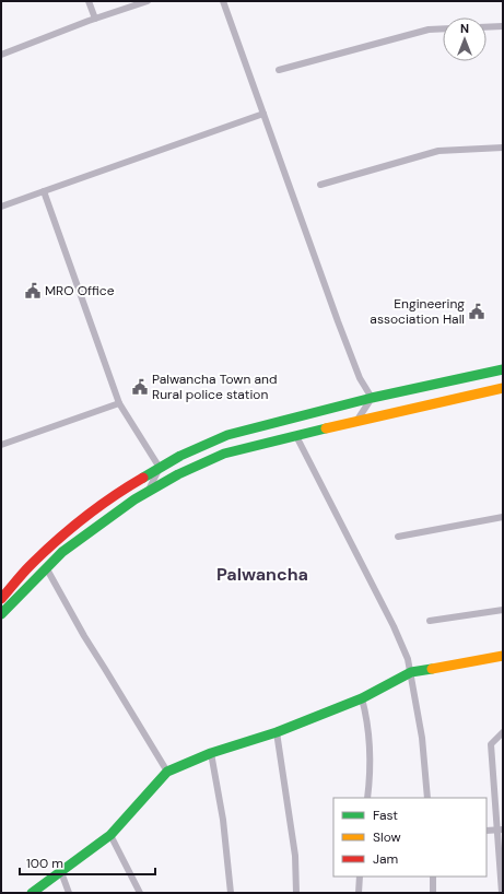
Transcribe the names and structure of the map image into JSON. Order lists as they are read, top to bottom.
{
  "districts": ["Palwancha"],
  "places": {
    "public building": ["MRO Office", "Engineering association Hall", "Palwancha Town and Rural police station"]
  },
  "legend": ["Fast", "Slow", "Jam"],
  "scale_bar": "100 m",
  "north": "top"
}
